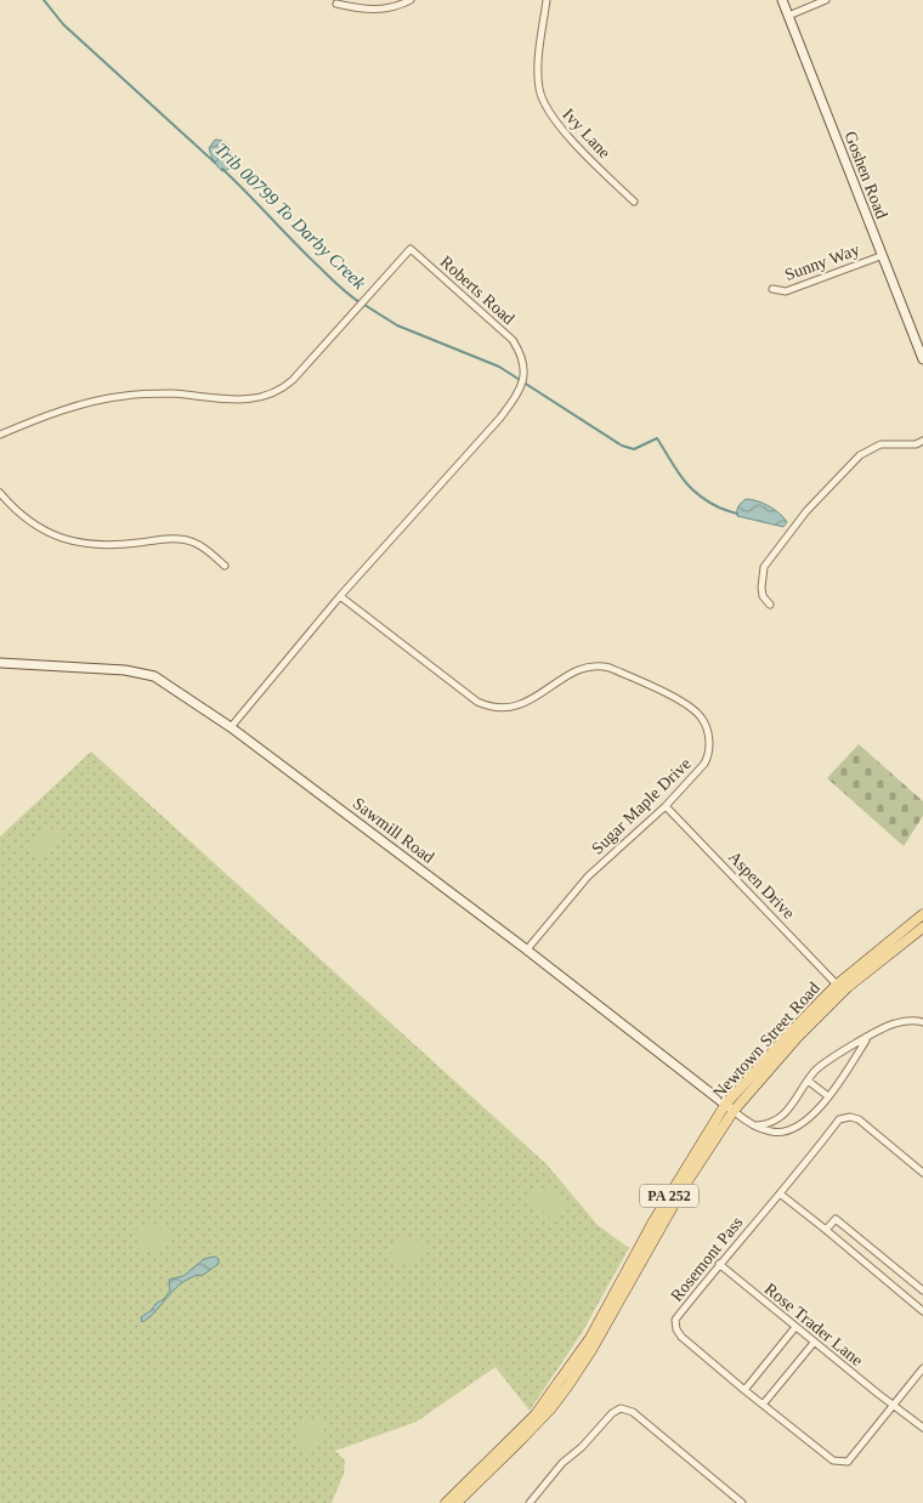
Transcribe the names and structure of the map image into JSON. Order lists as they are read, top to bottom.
{
  "streets": {
    "main road": ["Newtown Street Road", "PA 252"],
    "street": [
      "Ivy Lane",
      "Goshen Road",
      "Sunny Way",
      "Roberts Road",
      "Sugar Maple Drive",
      "Sawmill Road",
      "Aspen Drive",
      "Rosemont Pass",
      "Rose Trader Lane"
    ]
  },
  "crossings": [
    ["Goshen Road", "Sunny Way"],
    ["Roberts Road", "Sugar Maple Drive"],
    ["Roberts Road", "Sawmill Road"],
    ["Sugar Maple Drive", "Sawmill Road"],
    ["Sugar Maple Drive", "Aspen Drive"],
    ["Sawmill Road", "Newtown Street Road"],
    ["Aspen Drive", "Newtown Street Road"],
    ["Rosemont Pass", "Rose Trader Lane"]
  ],
  "water": ["Trib 00799 To Darby Creek"]
}
